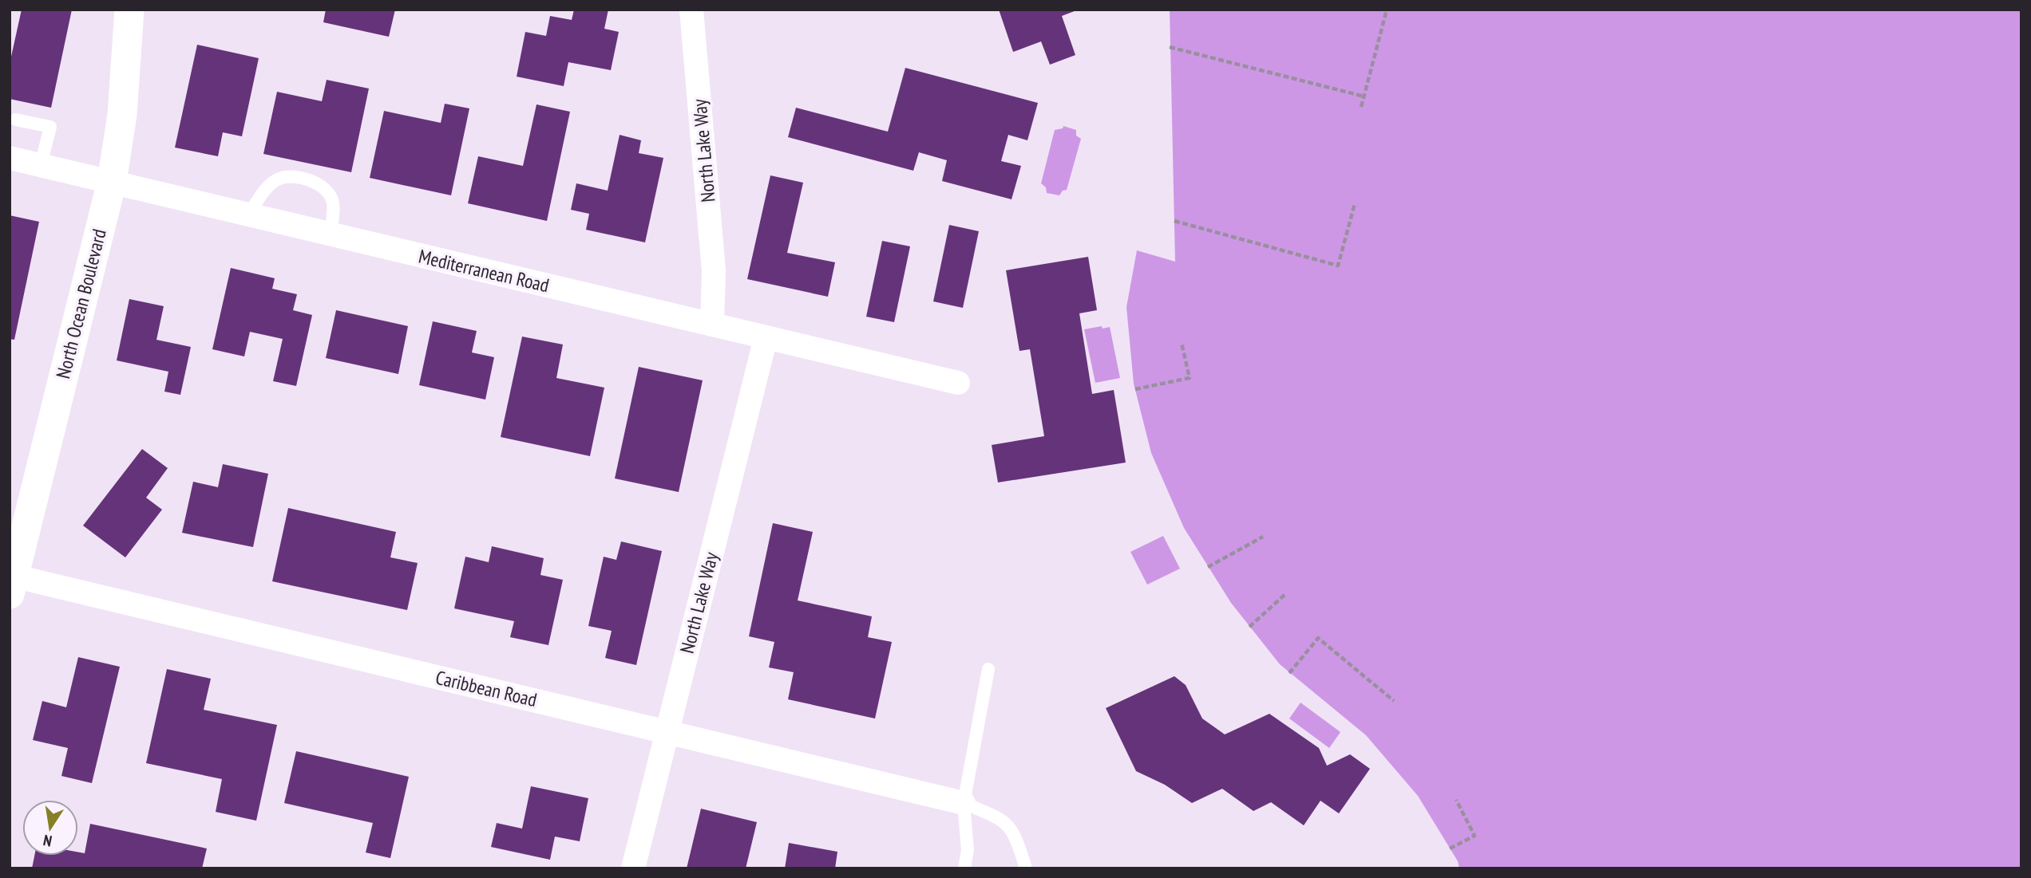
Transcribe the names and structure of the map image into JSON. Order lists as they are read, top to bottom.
{
  "streets": {
    "street": [
      "North Lake Way",
      "Mediterranean Road",
      "North Ocean Boulevard",
      "Caribbean Road"
    ]
  },
  "crossings": [
    ["North Lake Way", "Mediterranean Road"],
    ["North Lake Way", "Caribbean Road"],
    ["Mediterranean Road", "North Ocean Boulevard"],
    ["North Ocean Boulevard", "Caribbean Road"]
  ],
  "north": "bottom"
}
